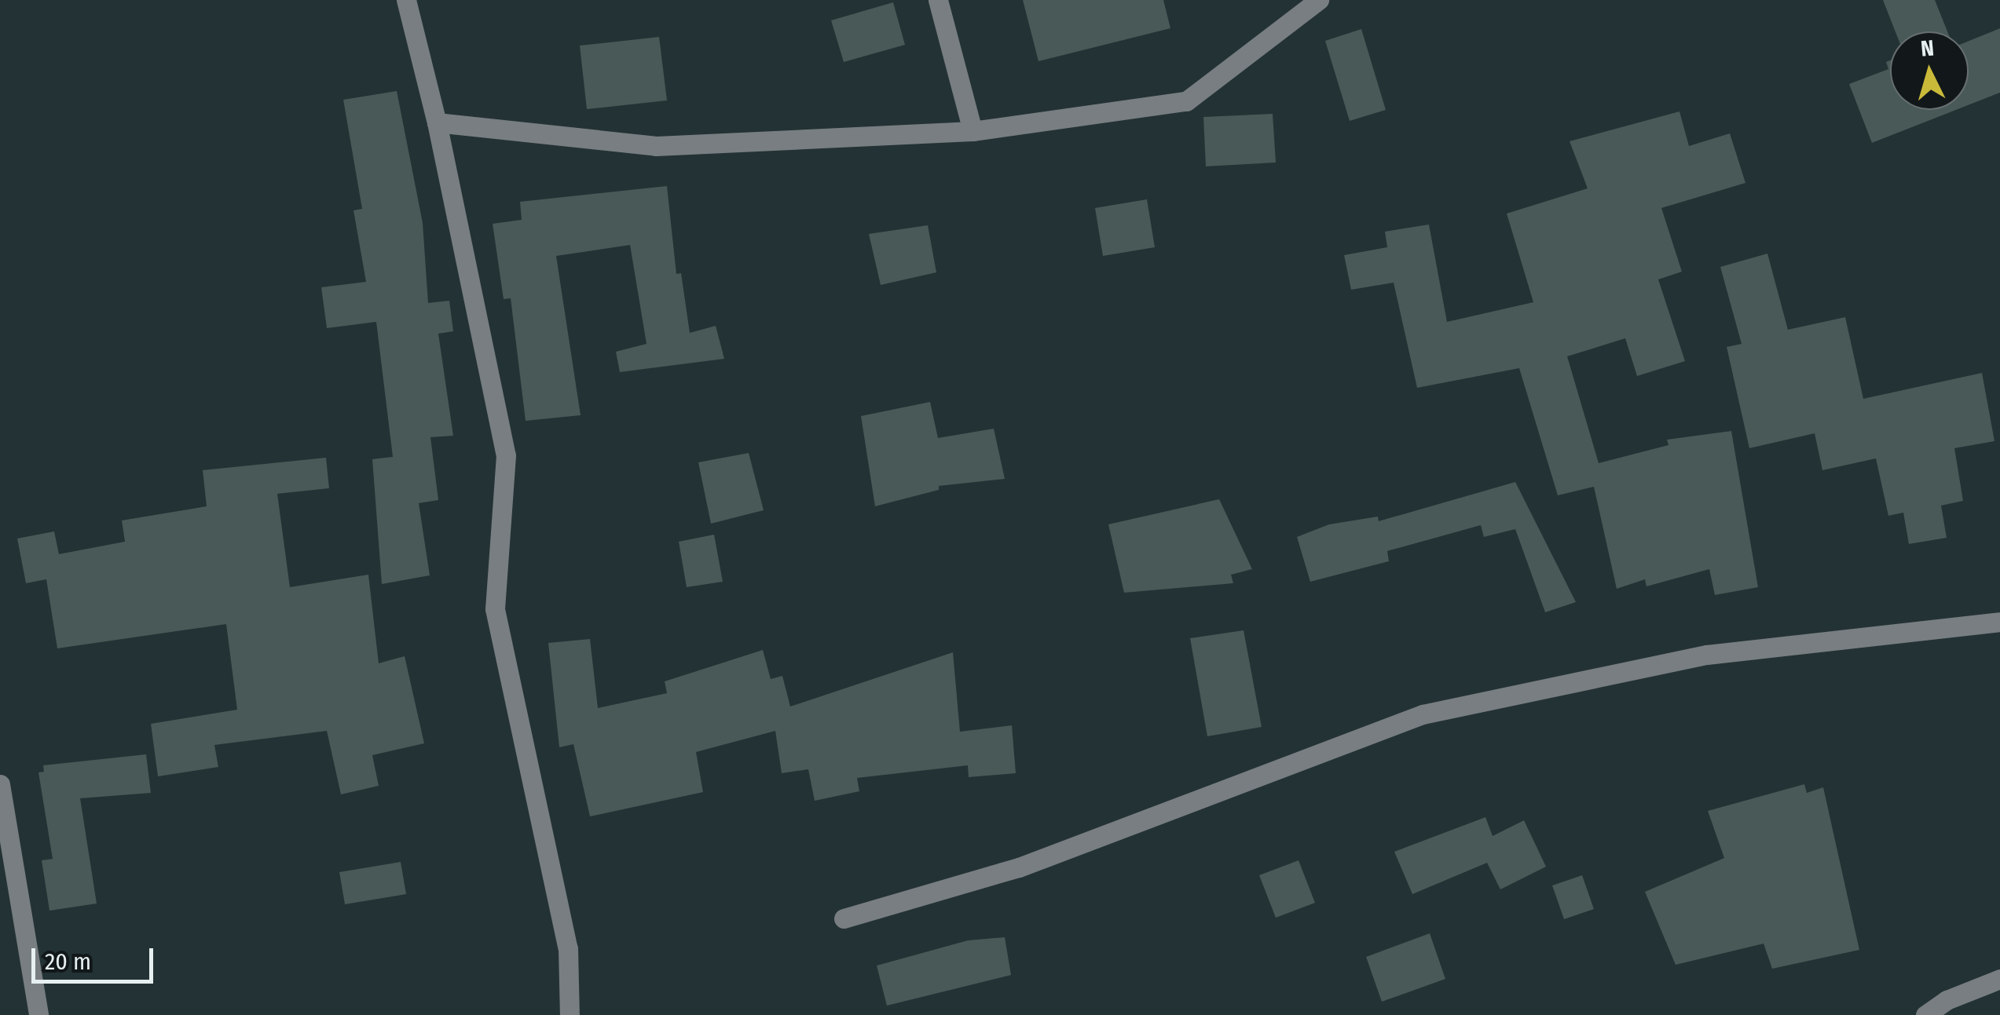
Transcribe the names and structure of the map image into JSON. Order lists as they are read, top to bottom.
{
  "scale_bar": "20 m",
  "north": "top"
}
